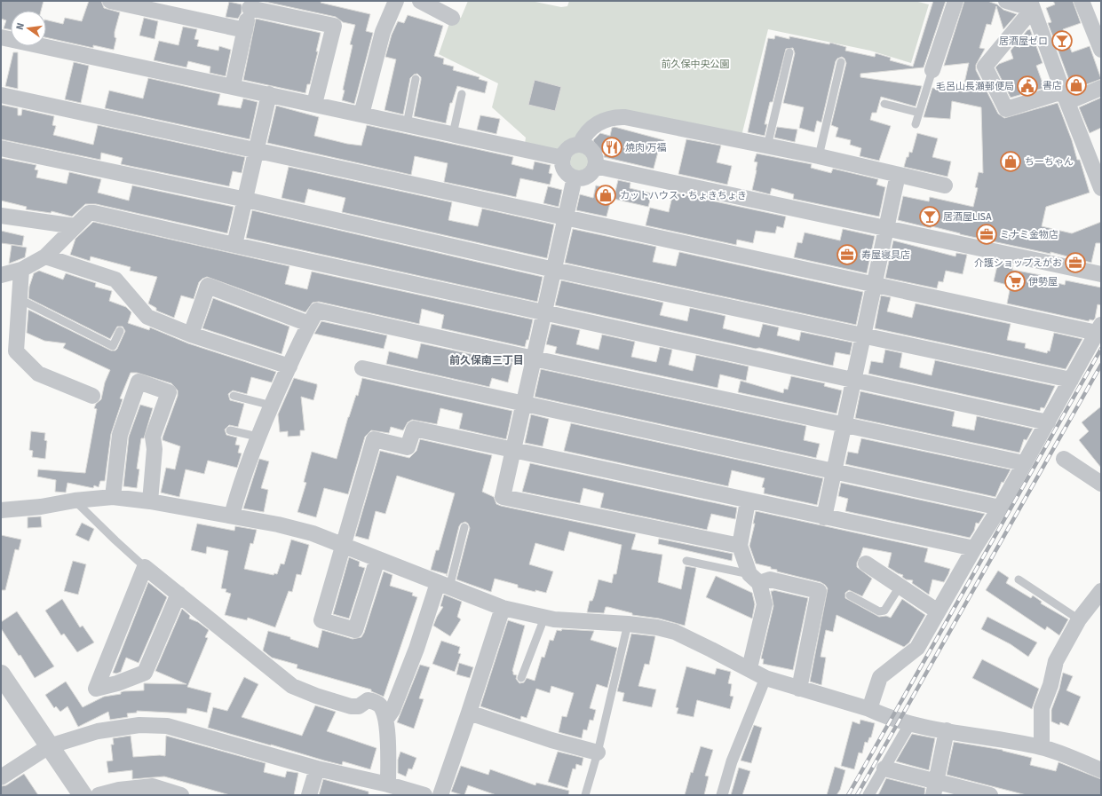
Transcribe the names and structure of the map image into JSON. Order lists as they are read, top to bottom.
{
  "districts": ["前久保南三丁目"],
  "parks": ["前久保中央公園"],
  "places": {
    "bar": ["居酒屋ゼロ", "居酒屋LISA"],
    "shop": ["書店", "ちーちゃん", "カットハウス・ちょきちょき"],
    "public building": ["毛呂山長瀬郵便局"],
    "restaurant": ["焼肉 万福"],
    "office": ["ミナミ金物店", "寿屋寝具店", "介護ショップえがお"],
    "supermarket": ["伊勢屋"]
  },
  "north": "left"
}
